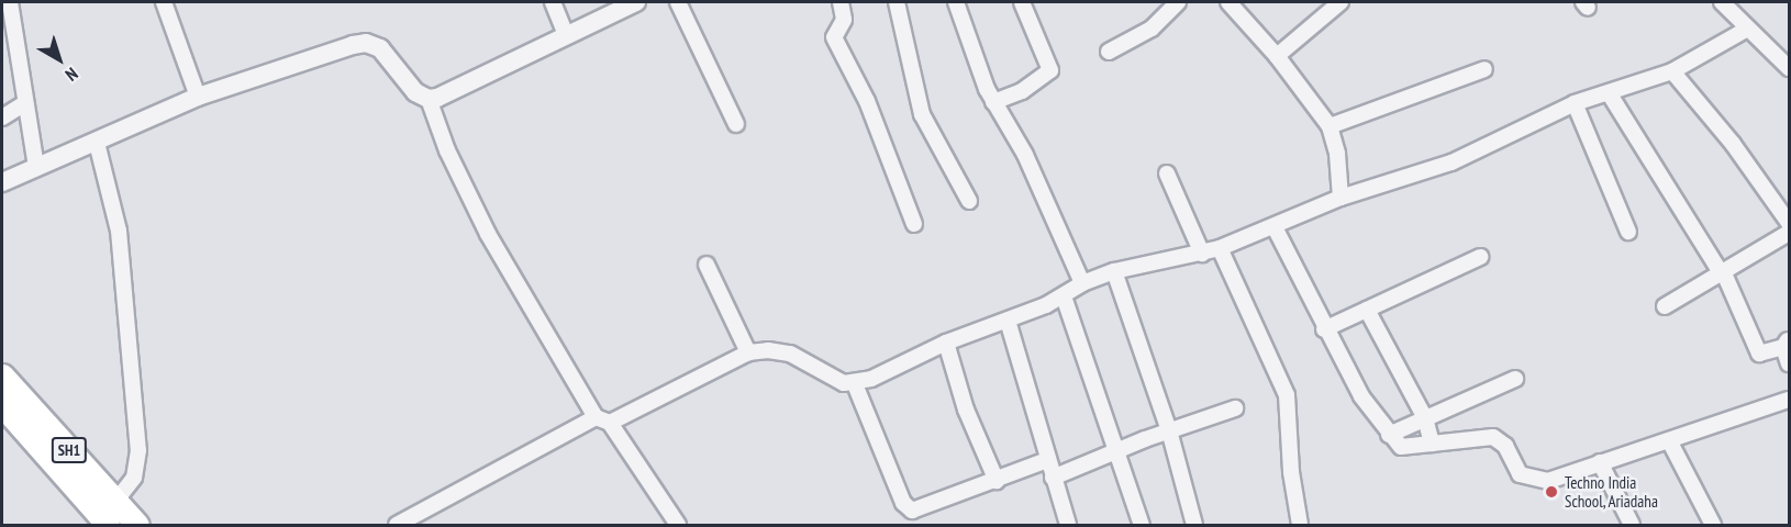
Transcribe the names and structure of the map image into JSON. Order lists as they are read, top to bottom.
{
  "streets": {
    "main road": ["SH1"]
  },
  "places": ["Techno India School, Ariadaha"],
  "north": "bottom right"
}
